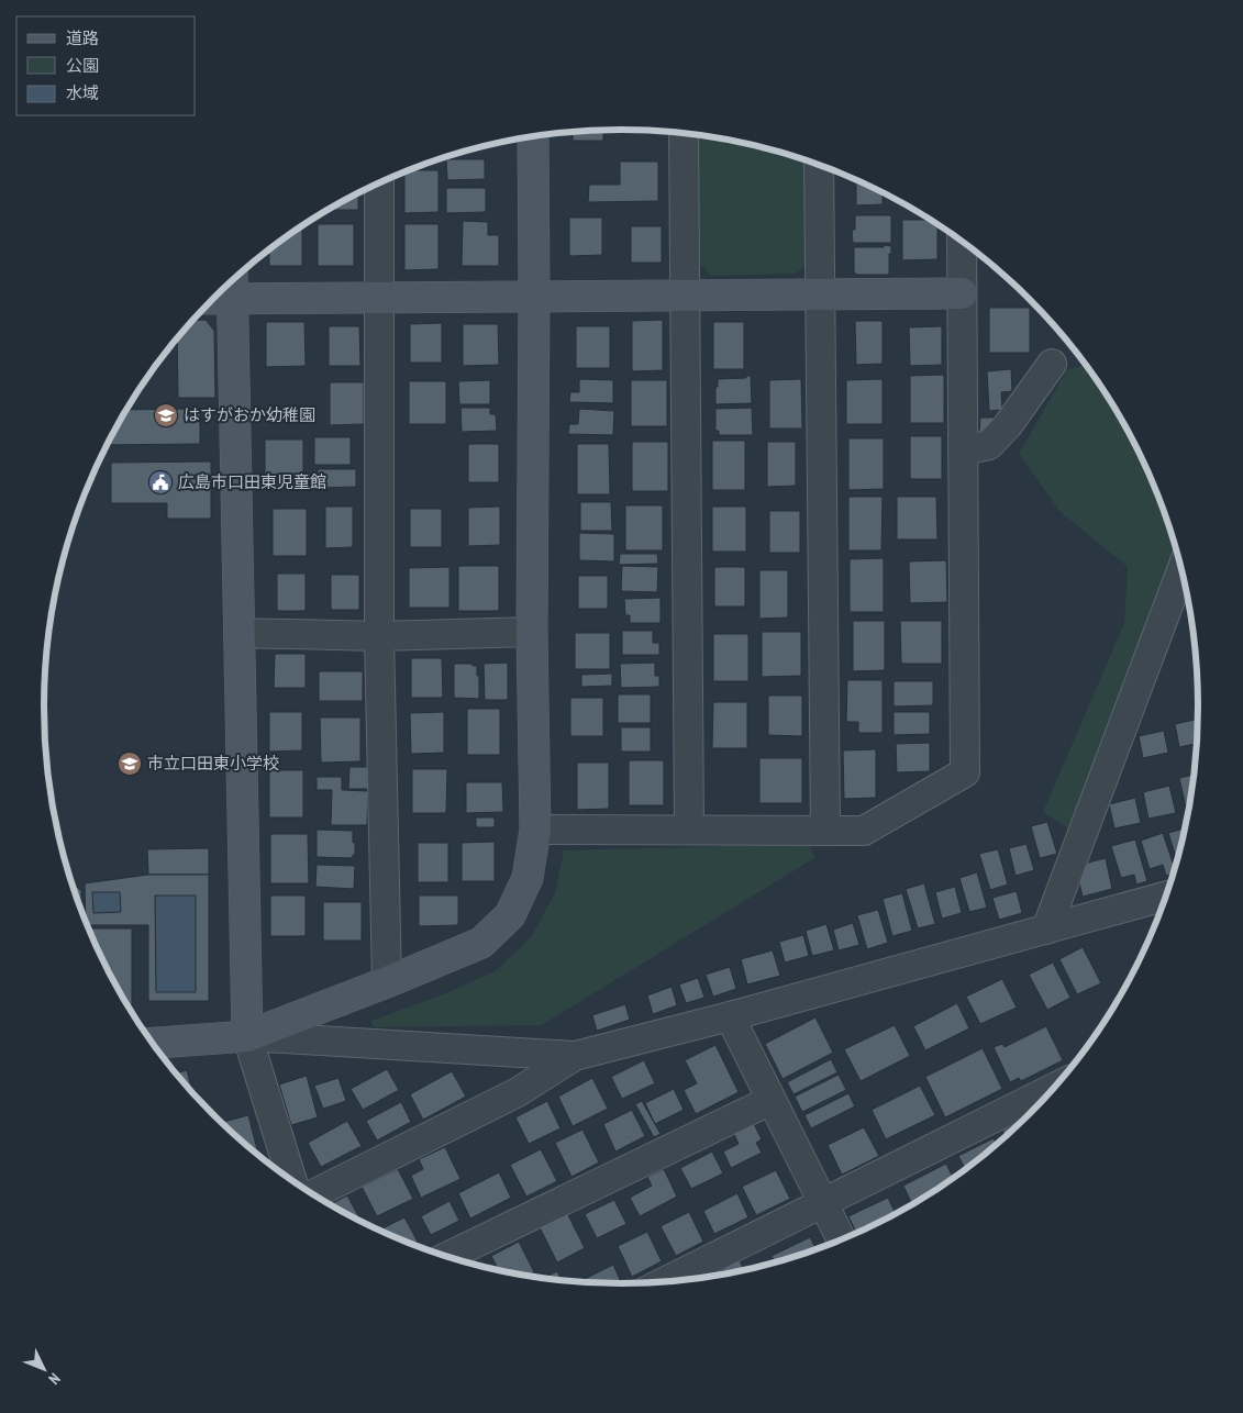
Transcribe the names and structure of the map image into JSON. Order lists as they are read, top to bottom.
{
  "places": {
    "school or university": ["はすがおか幼稚園", "市立口田東小学校"],
    "public building": ["広島市口田東児童館"]
  },
  "legend": ["道路", "公園", "水域"],
  "north": "bottom right"
}
